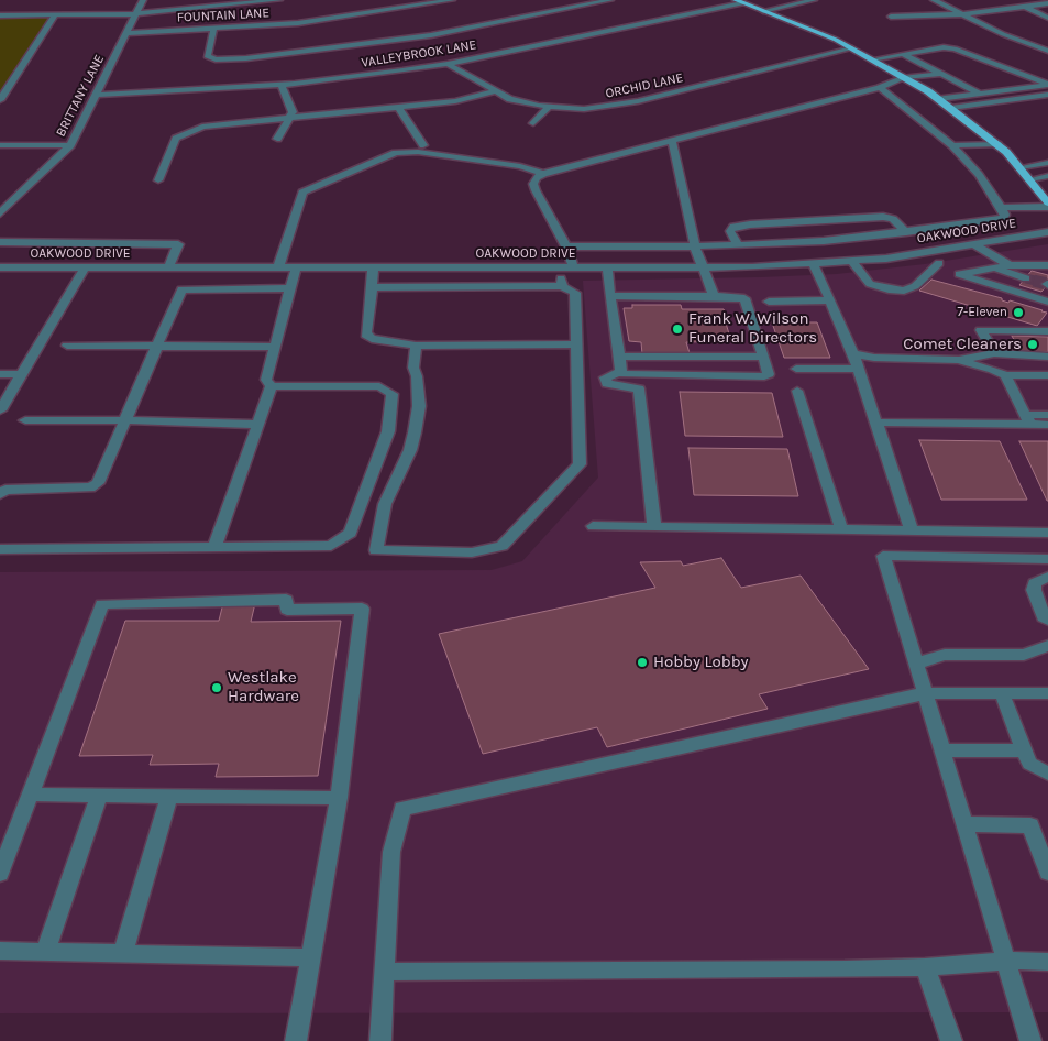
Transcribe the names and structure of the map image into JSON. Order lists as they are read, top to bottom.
{
  "streets": {
    "street": [
      "FOUNTAIN LANE",
      "VALLEYBROOK LANE",
      "ORCHID LANE",
      "BRITTANY LANE",
      "OAKWOOD DRIVE"
    ]
  },
  "crossings": [
    ["FOUNTAIN LANE", "BRITTANY LANE"],
    ["VALLEYBROOK LANE", "ORCHID LANE"],
    ["VALLEYBROOK LANE", "BRITTANY LANE"]
  ],
  "places": [
    "7-Eleven",
    "Frank W. Wilson Funeral Directors",
    "Comet Cleaners",
    "Hobby Lobby",
    "Westlake Hardware"
  ]
}
